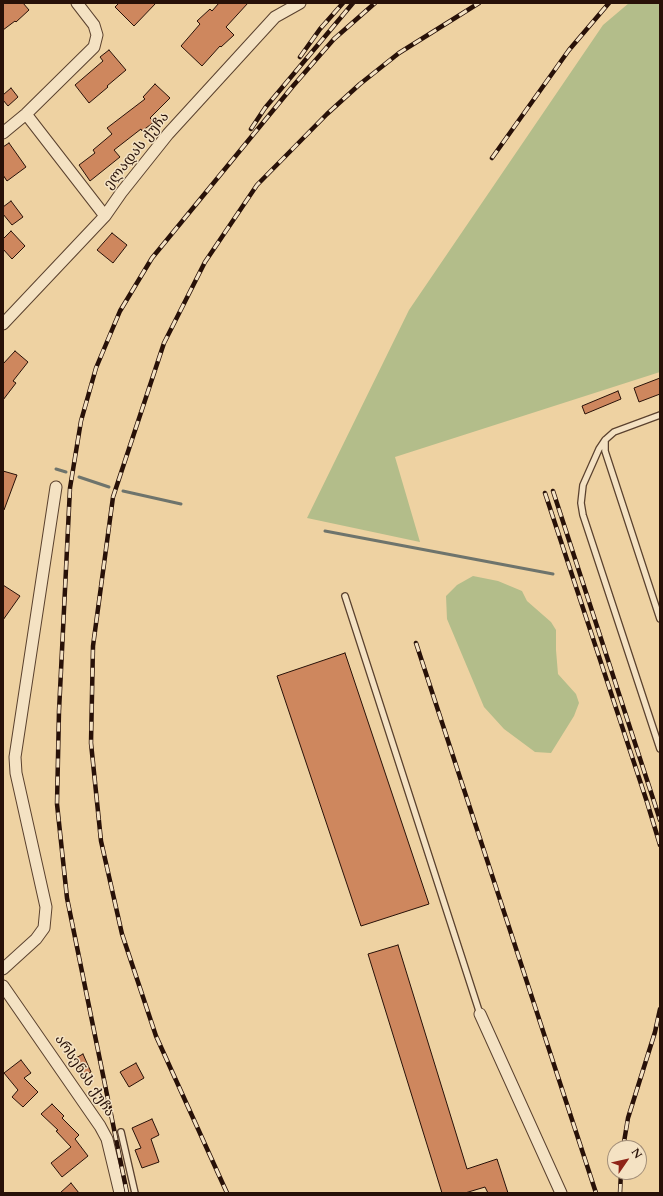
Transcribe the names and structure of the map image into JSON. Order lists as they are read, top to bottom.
{
  "streets": {
    "street": ["ელადას ქუჩა", "არსენას ქუჩა"]
  },
  "north": "top right"
}
